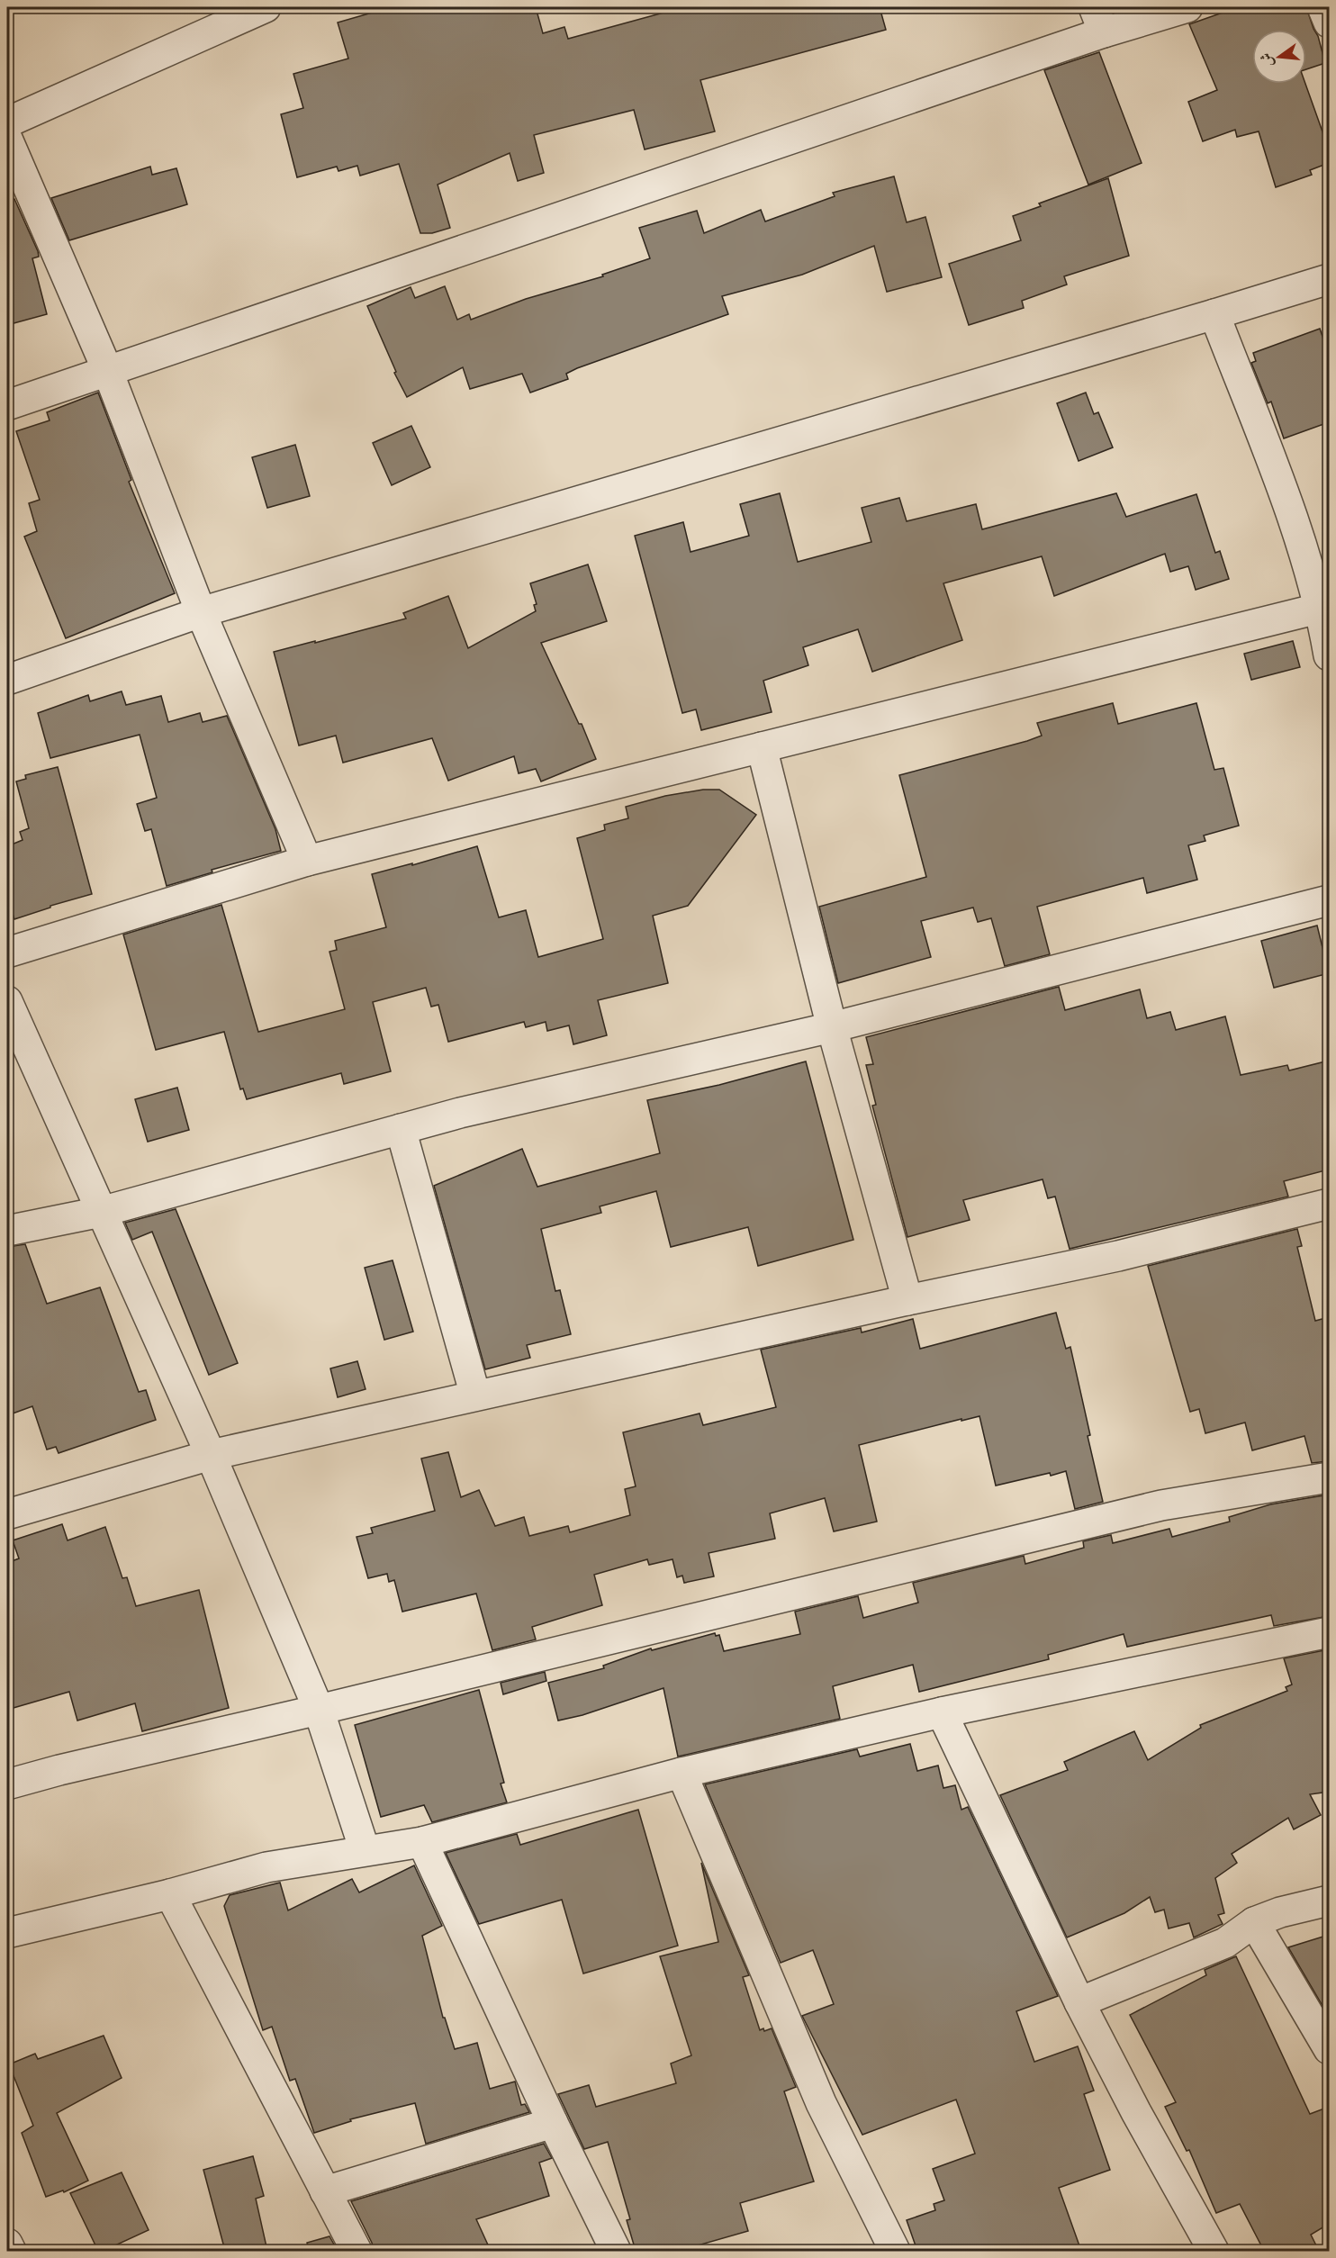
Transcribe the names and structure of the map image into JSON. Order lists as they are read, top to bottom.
{
  "north": "left"
}
